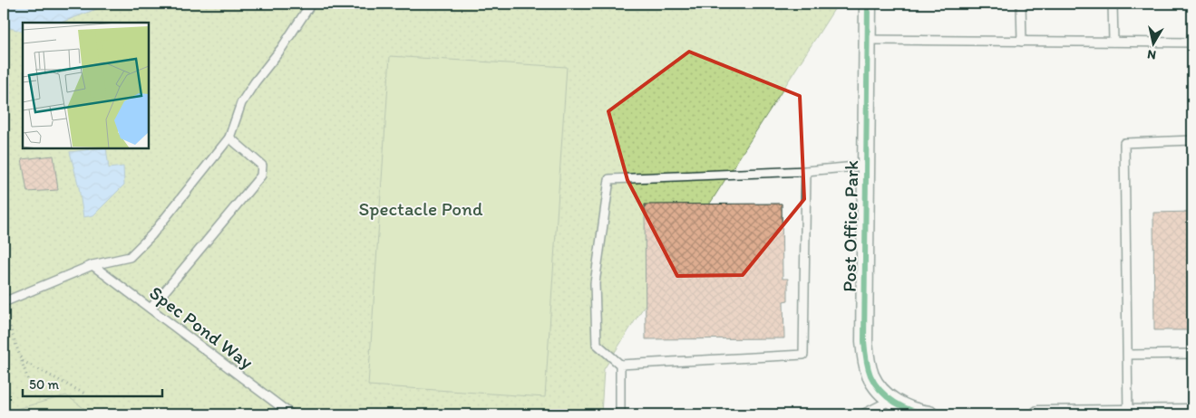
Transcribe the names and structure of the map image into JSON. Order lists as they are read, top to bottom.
{
  "streets": {
    "street": ["Post Office Park"],
    "lane": ["Spec Pond Way"]
  },
  "parks": ["Spectacle Pond"],
  "scale_bar": "50 m",
  "north": "bottom"
}
